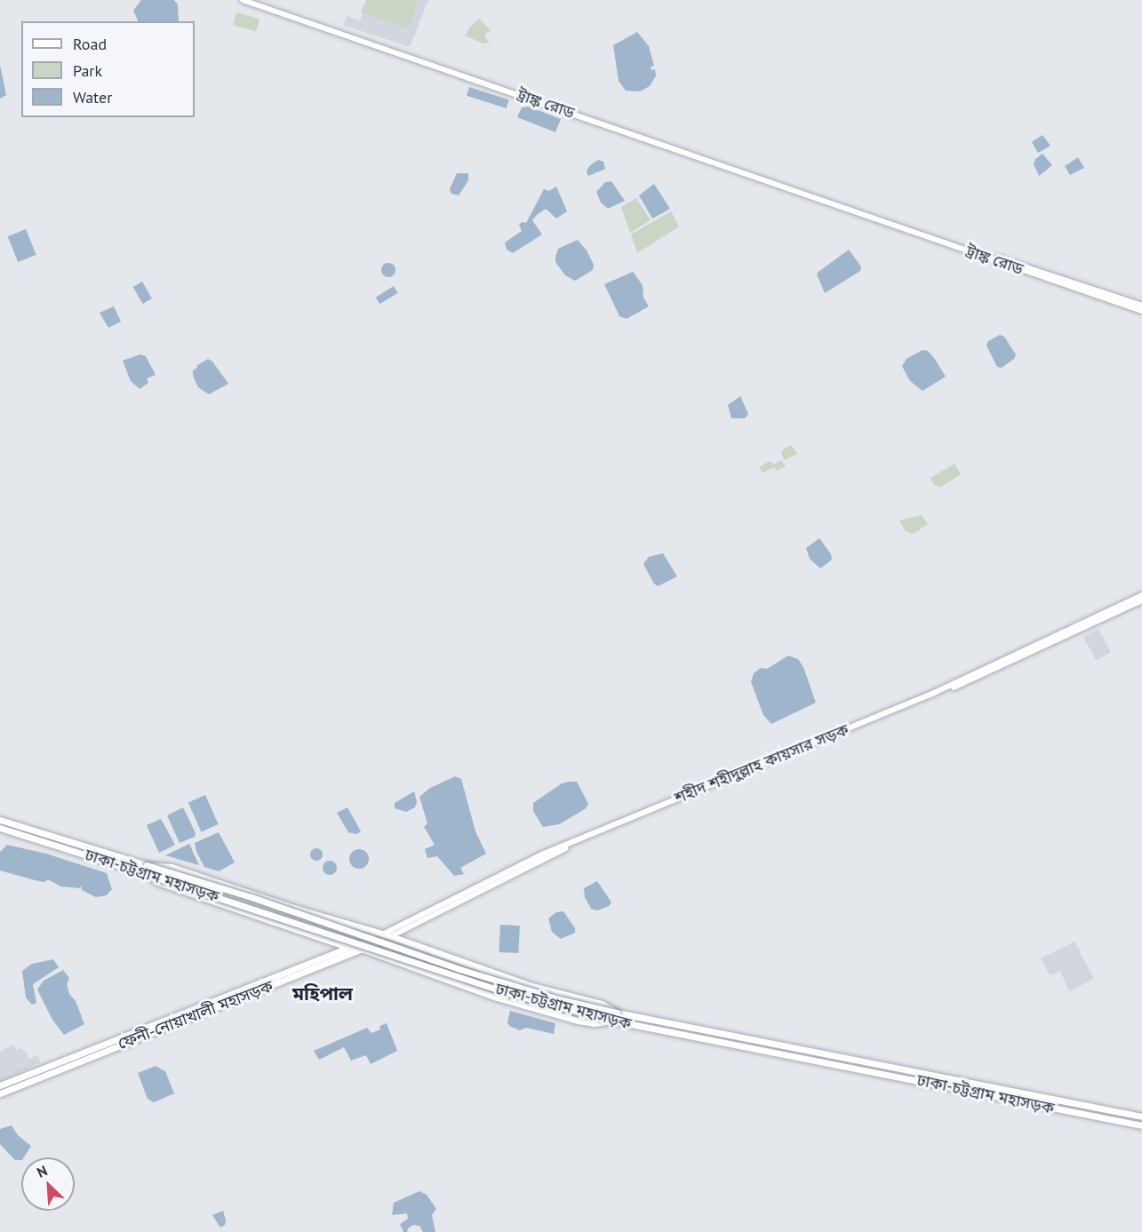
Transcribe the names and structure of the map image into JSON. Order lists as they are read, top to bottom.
{
  "streets": {
    "highway": ["ঢাকা-চট্টগ্রাম মহাসড়ক", "ফেনী-নোয়াখালী মহাসড়ক"],
    "main road": ["ট্রাঙ্ক রোড", "শহীদ শহীদুল্লাহ কায়সার সড়ক"]
  },
  "crossings": [
    ["শহীদ শহীদুল্লাহ কায়সার সড়ক", "ফেনী-নোয়াখালী মহাসড়ক"]
  ],
  "districts": ["মহিপাল"],
  "legend": ["Road", "Park", "Water"],
  "north": "top left"
}
